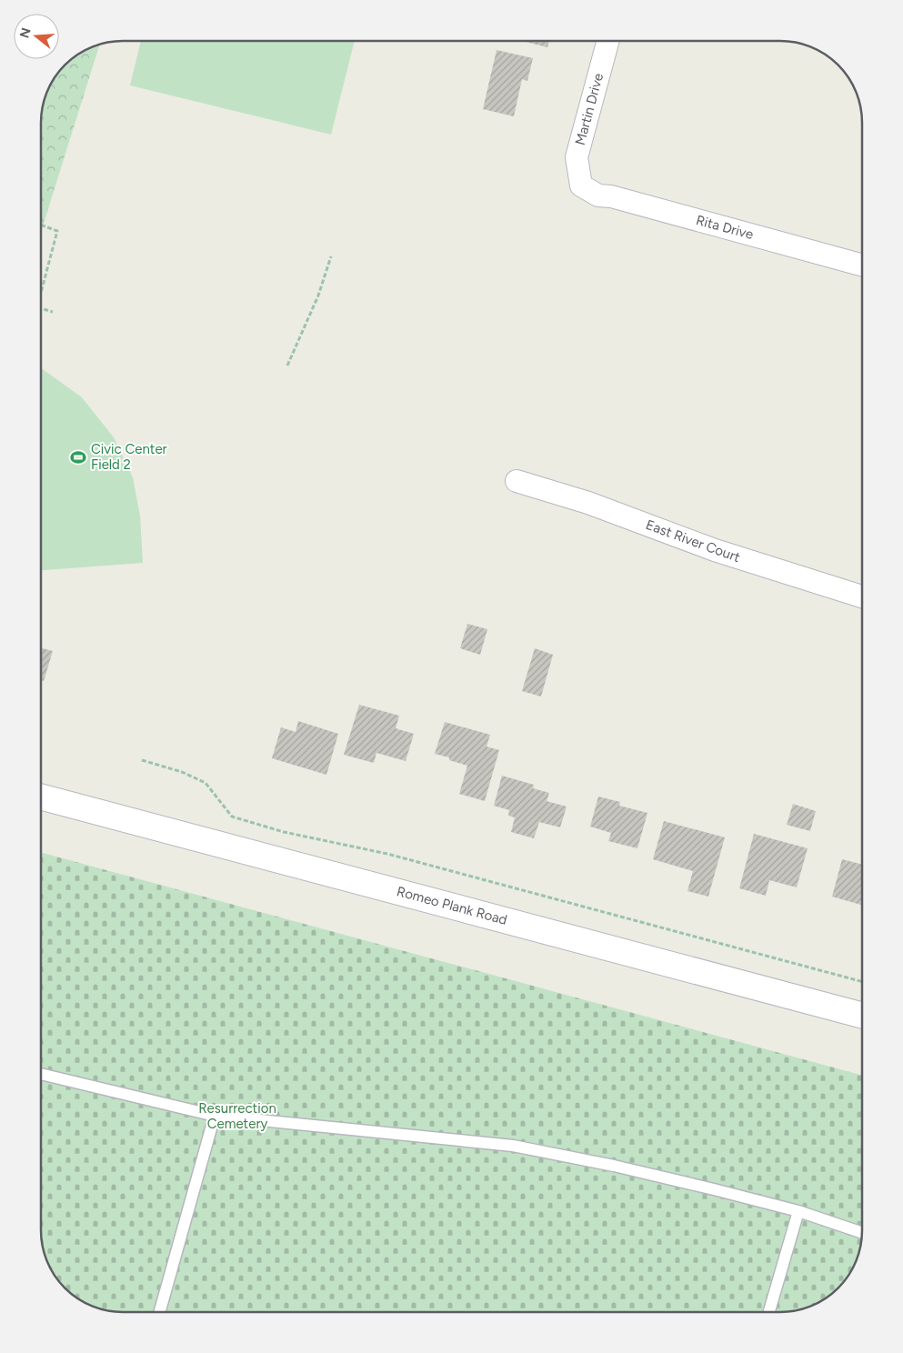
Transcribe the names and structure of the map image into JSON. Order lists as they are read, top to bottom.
{
  "streets": {
    "street": [
      "Martin Drive",
      "Rita Drive",
      "East River Court",
      "Romeo Plank Road"
    ]
  },
  "crossings": [
    ["Martin Drive", "Rita Drive"]
  ],
  "parks": ["Resurrection Cemetery"],
  "places": {
    "sports": ["Civic Center Field 2"]
  },
  "north": "left"
}
